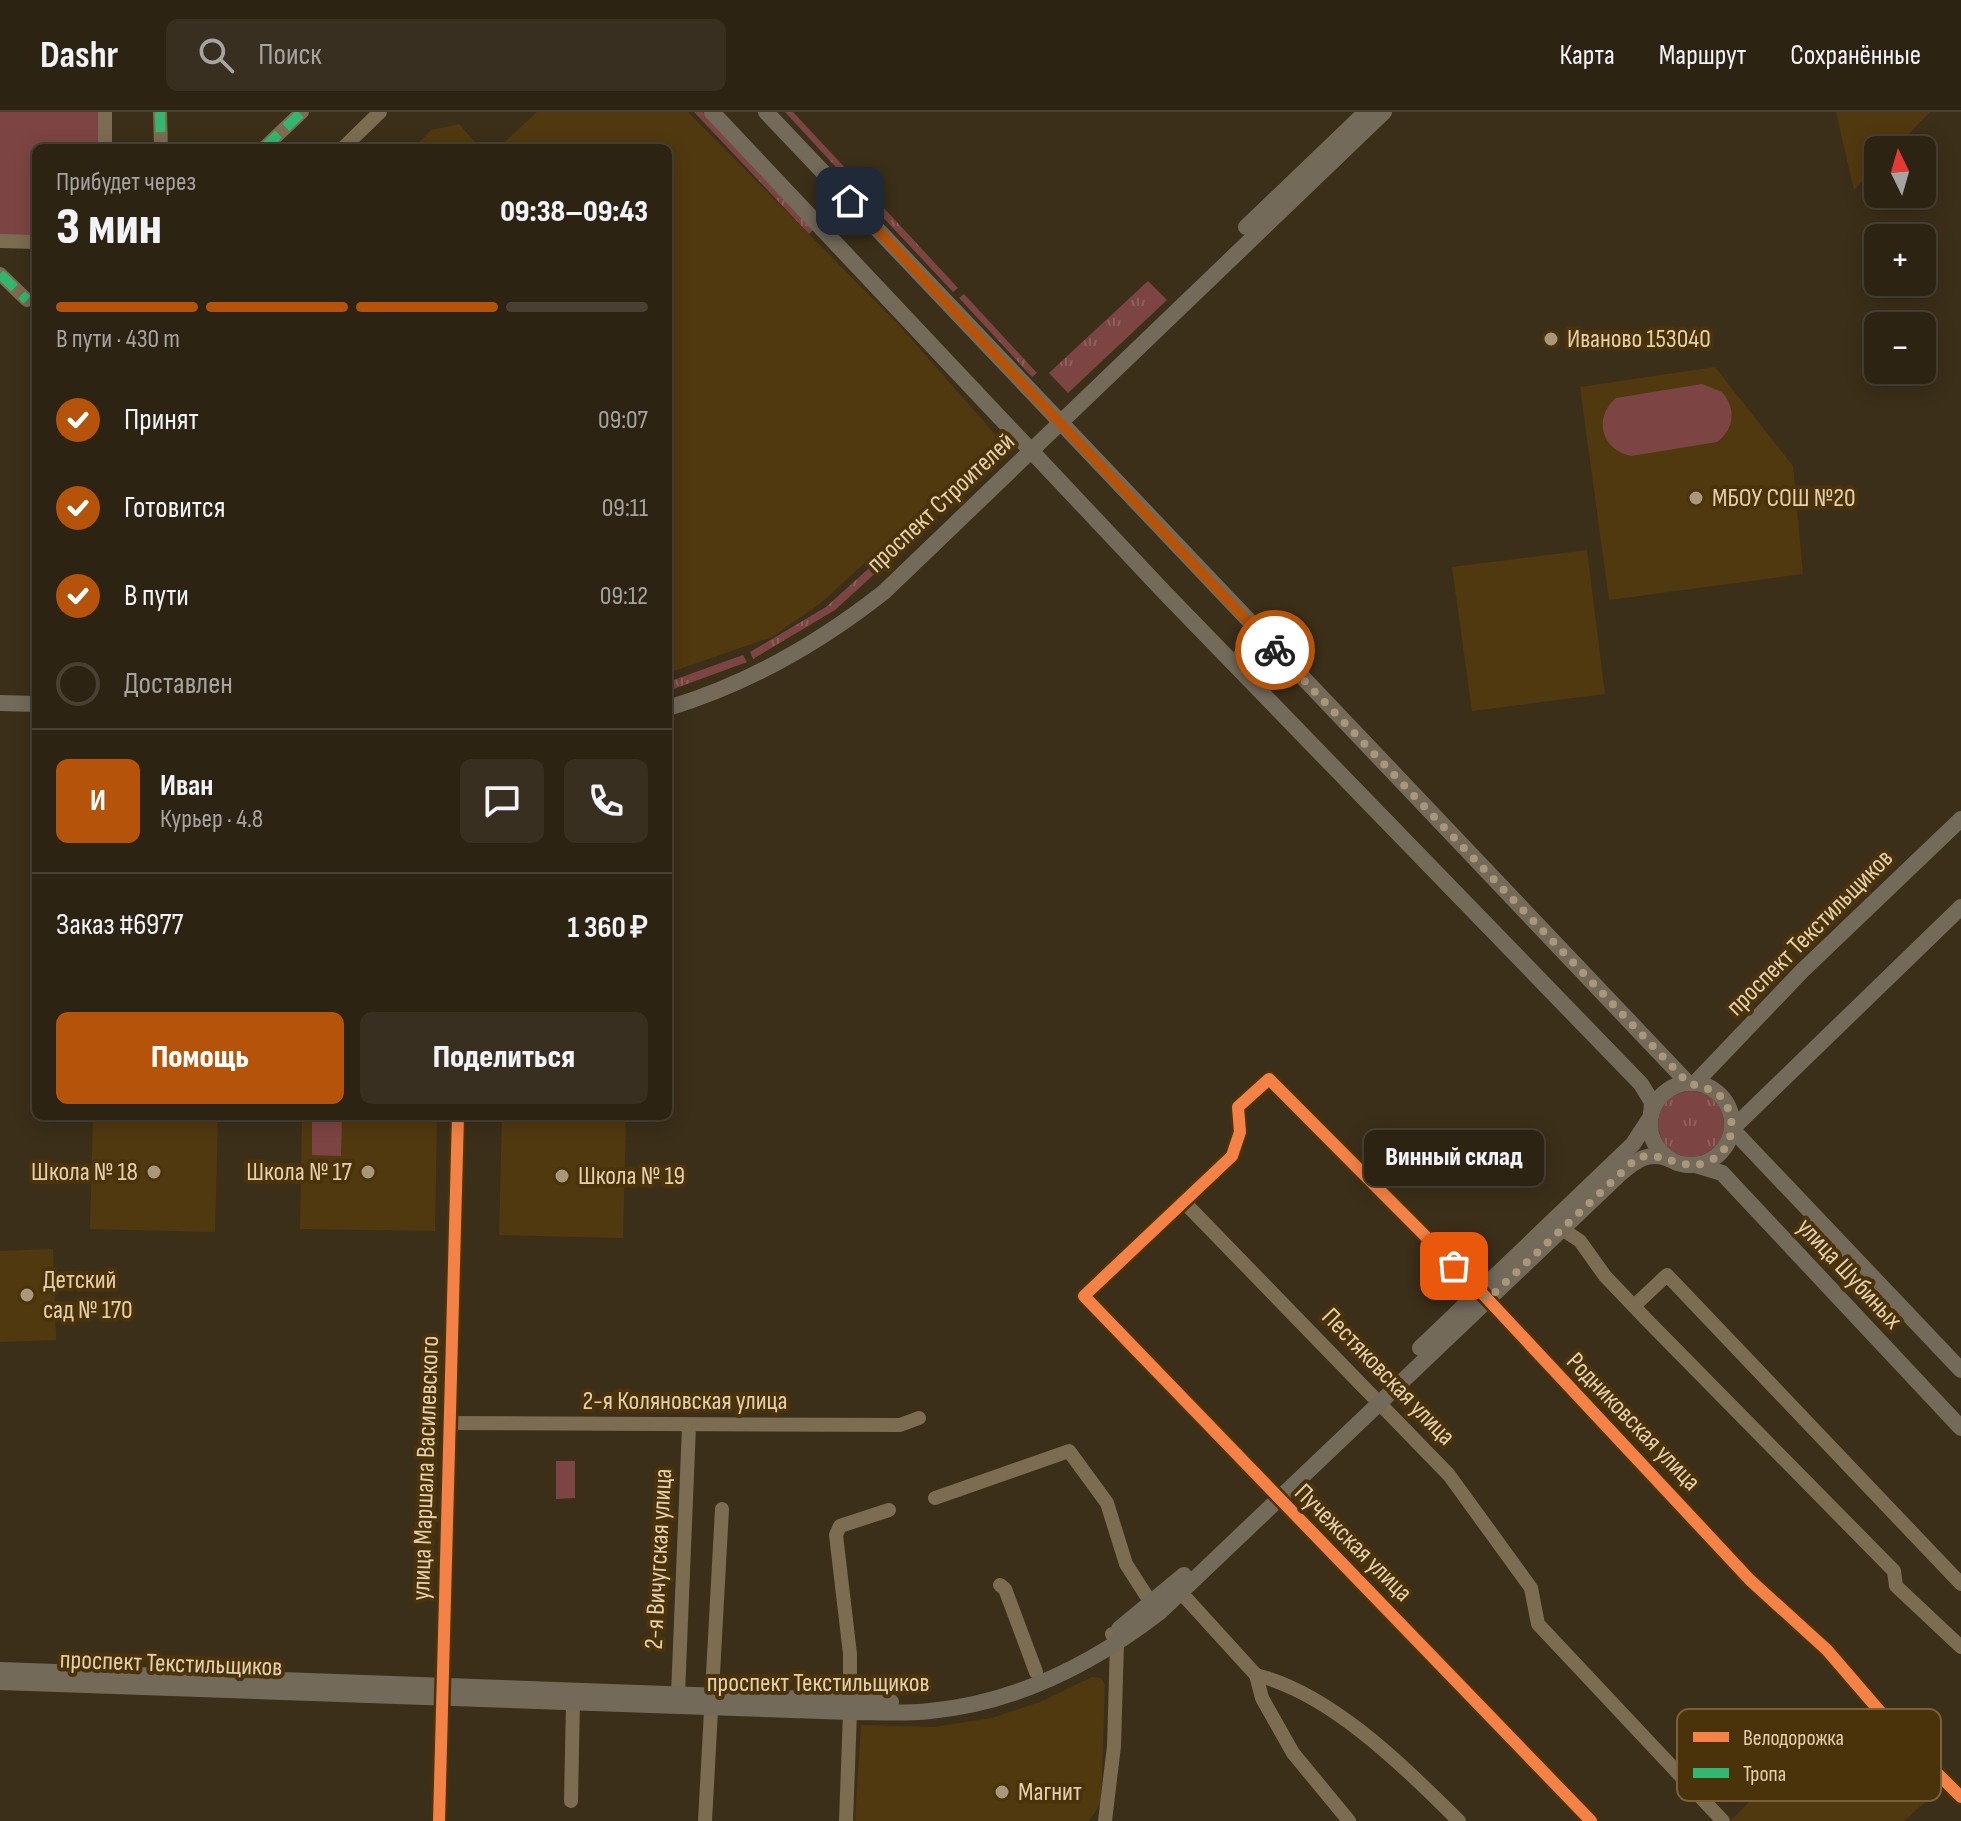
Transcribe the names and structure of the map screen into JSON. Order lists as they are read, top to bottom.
{
  "streets": {
    "main road": ["проспект Строителей", "проспект Текстильщиков", "улица Шубиных"],
    "street": [
      "Пестяковская улица",
      "2-я Коляновская улица",
      "Родниковская улица",
      "улица Маршала Василевского",
      "Пучежская улица",
      "2-я Вичугская улица"
    ]
  },
  "crossings": [
    ["проспект Текстильщиков", "улица Шубиных"],
    ["проспект Текстильщиков", "Пестяковская улица"],
    ["проспект Текстильщиков", "Родниковская улица"],
    ["проспект Текстильщиков", "улица Маршала Василевского"],
    ["проспект Текстильщиков", "Пучежская улица"],
    ["проспект Текстильщиков", "2-я Вичугская улица"],
    ["Пестяковская улица", "Родниковская улица"],
    ["Пестяковская улица", "Пучежская улица"],
    ["2-я Коляновская улица", "улица Маршала Василевского"],
    ["2-я Коляновская улица", "2-я Вичугская улица"],
    ["Родниковская улица", "Пучежская улица"]
  ],
  "places": [
    "Иваново 153040",
    "МБОУ СОШ №20",
    "Школа № 18",
    "Школа № 17",
    "Школа № 19",
    "Винный склад",
    "Детский сад № 170",
    "Магнит"
  ],
  "legend": ["Велодорожка", "Тропа"],
  "north": "top",
  "page": {
    "header": "Dashr",
    "search": "Поиск",
    "nav": ["Карта", "Маршрут", "Сохранённые"],
    "map_buttons": ["+", "−"],
    "heading": ["3 мин", "Прибудет через", "09:38–09:43"],
    "panel": [
      "Иван",
      "Курьер · 4.8",
      "Заказ #6977",
      "1 360 ₽"
    ],
    "bar": "В пути · 430 m",
    "list": [
      ["Принят", "09:07"],
      ["Готовится", "09:11"],
      ["В пути", "09:12"],
      "Доставлен"
    ],
    "round": "И",
    "buttons": ["Помощь", "Поделиться"],
    "bubble": "Винный склад"
  }
}
